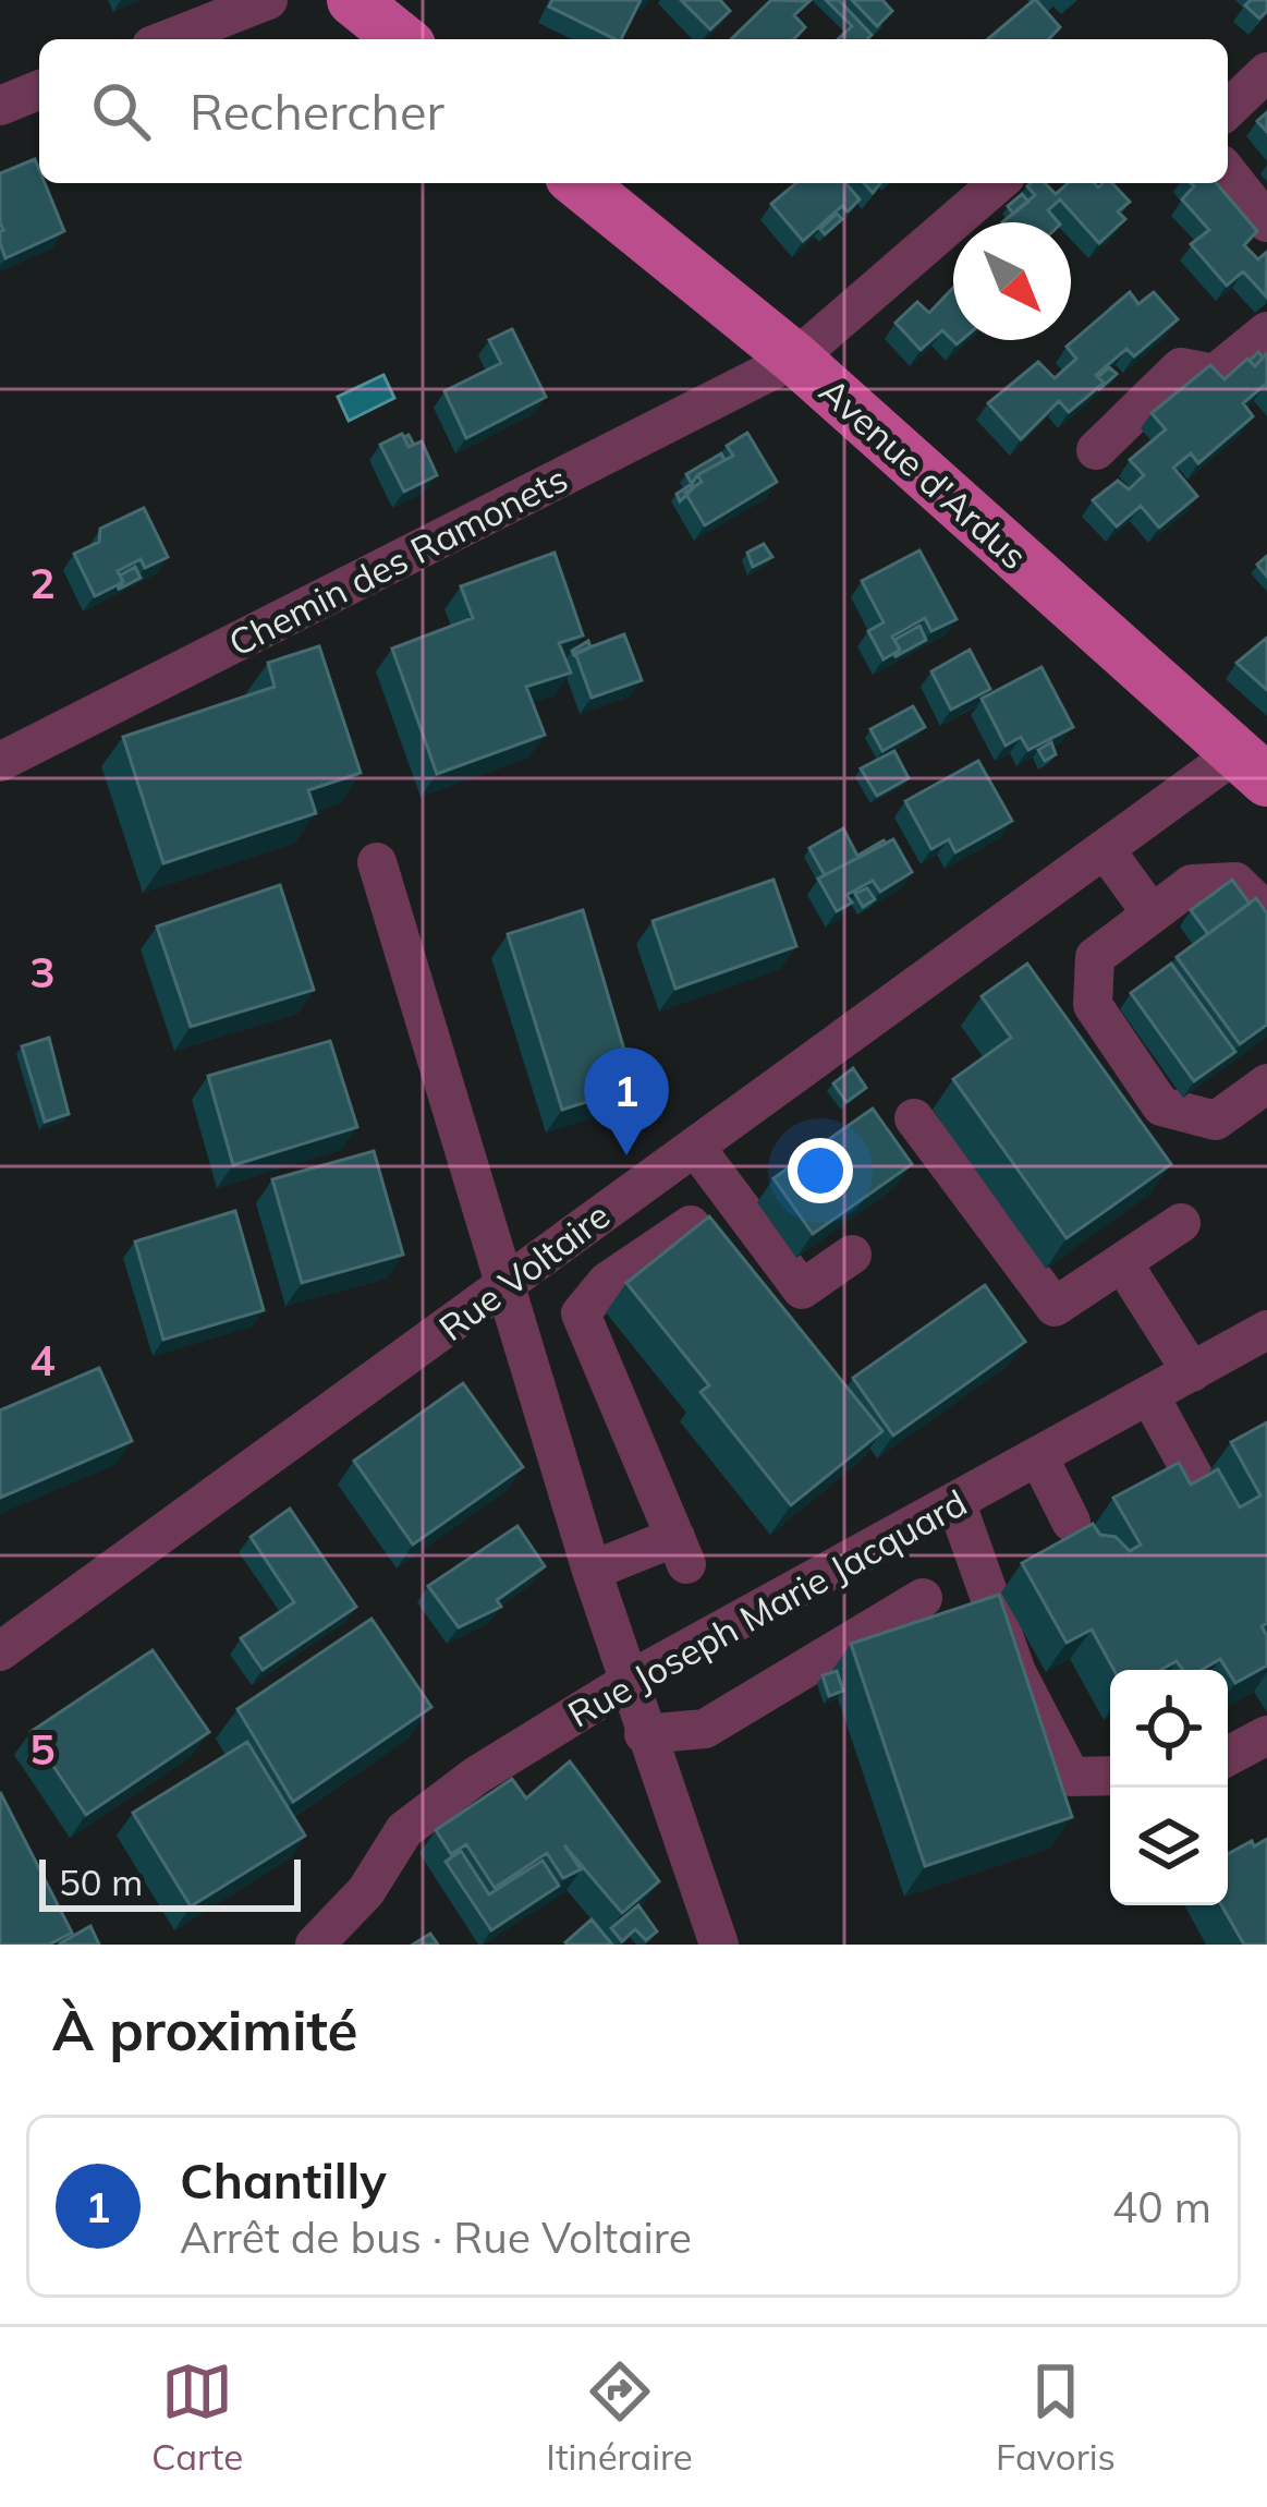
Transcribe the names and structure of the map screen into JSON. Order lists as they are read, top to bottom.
{
  "streets": {
    "main road": ["Avenue d'Ardus"],
    "street": ["Chemin des Ramonets", "Rue Voltaire", "Rue Joseph Marie Jacquard"]
  },
  "crossings": [
    ["Avenue d'Ardus", "Chemin des Ramonets"],
    ["Avenue d'Ardus", "Rue Voltaire"]
  ],
  "scale_bar": "50 m",
  "north": "bottom right",
  "page": {
    "search": "Rechercher",
    "pins": "1",
    "scale": "50 m",
    "heading": "À proximité",
    "list": [
      {
        "mark": "1",
        "name": "Chantilly",
        "note": "Arrêt de bus · Rue Voltaire",
        "value": "40 m"
      }
    ],
    "nav": ["Carte", "Itinéraire", "Favoris"]
  },
  "grid": {
    "rows": [
      "2",
      "3",
      "4",
      "5"
    ]
  }
}
